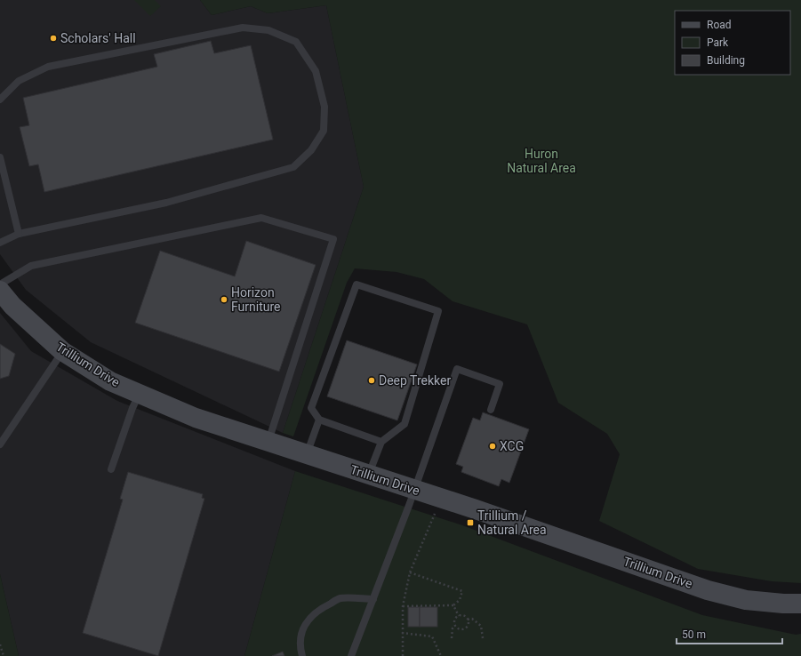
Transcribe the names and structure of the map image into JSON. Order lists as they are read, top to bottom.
{
  "streets": {
    "street": ["Trillium Drive"]
  },
  "parks": ["Huron Natural Area"],
  "places": {
    "other": [
      "Scholars' Hall",
      "Horizon Furniture",
      "Deep Trekker",
      "XCG"
    ],
    "transit": ["Trillium / Natural Area"]
  },
  "legend": ["Road", "Park", "Building"],
  "scale_bar": "50 m"
}
